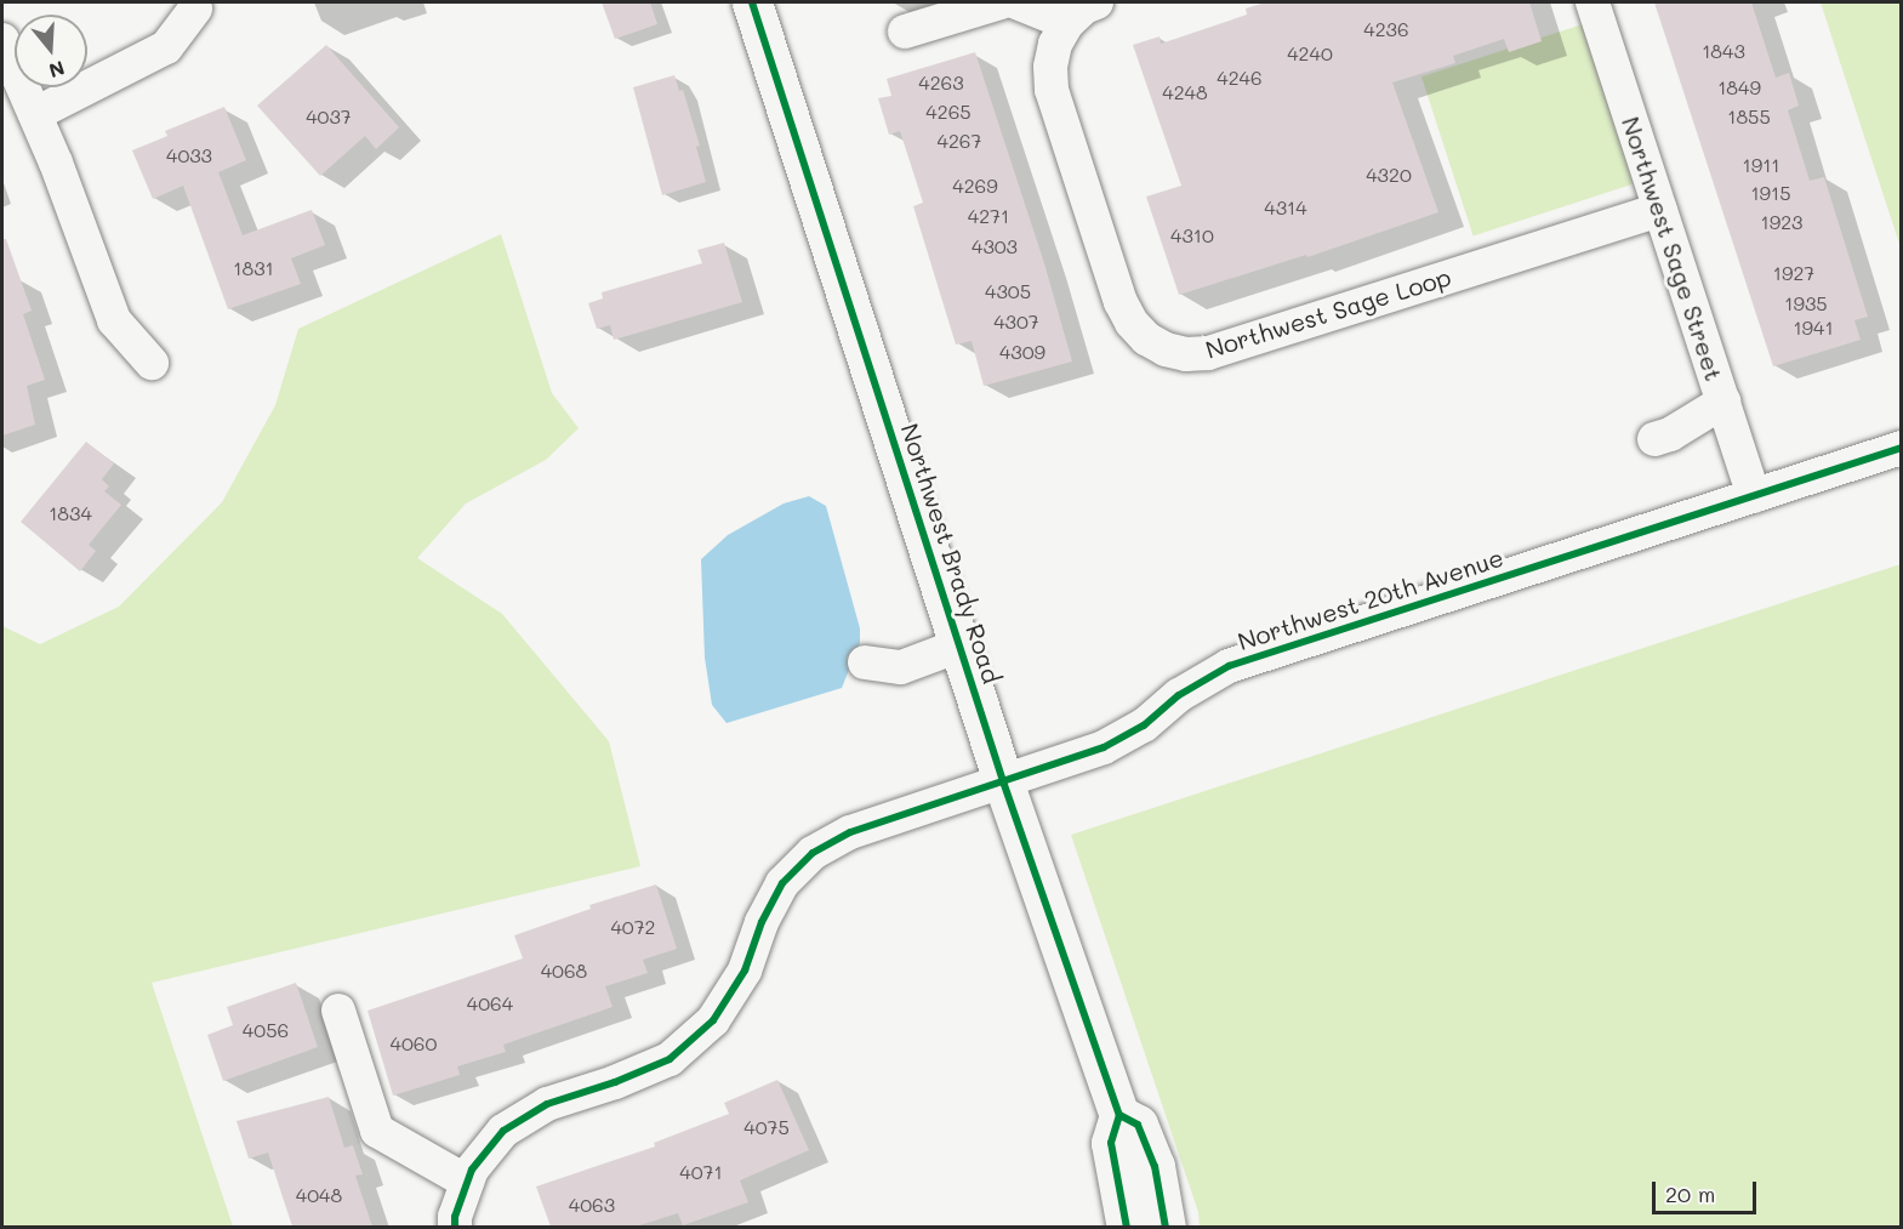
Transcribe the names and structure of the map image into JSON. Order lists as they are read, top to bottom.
{
  "streets": {
    "main road": ["Northwest Brady Road"],
    "street": ["Northwest Sage Street", "Northwest Sage Loop", "Northwest 20th Avenue"]
  },
  "crossings": [
    ["Northwest Sage Street", "Northwest Sage Loop"],
    ["Northwest Sage Street", "Northwest 20th Avenue"],
    ["Northwest Brady Road", "Northwest 20th Avenue"]
  ],
  "house_numbers": [
    "4236",
    "1843",
    "4240",
    "4246",
    "4263",
    "1849",
    "4248",
    "4265",
    "4037",
    "1855",
    "4267",
    "4033",
    "1911",
    "4320",
    "4269",
    "1915",
    "4314",
    "4271",
    "1923",
    "4310",
    "4303",
    "1831",
    "1927",
    "4305",
    "1935",
    "4307",
    "1941",
    "4309",
    "1834",
    "4072",
    "4068",
    "4064",
    "4056",
    "4060",
    "4075",
    "4071",
    "4048",
    "4063"
  ],
  "scale_bar": "20 m",
  "north": "bottom"
}
